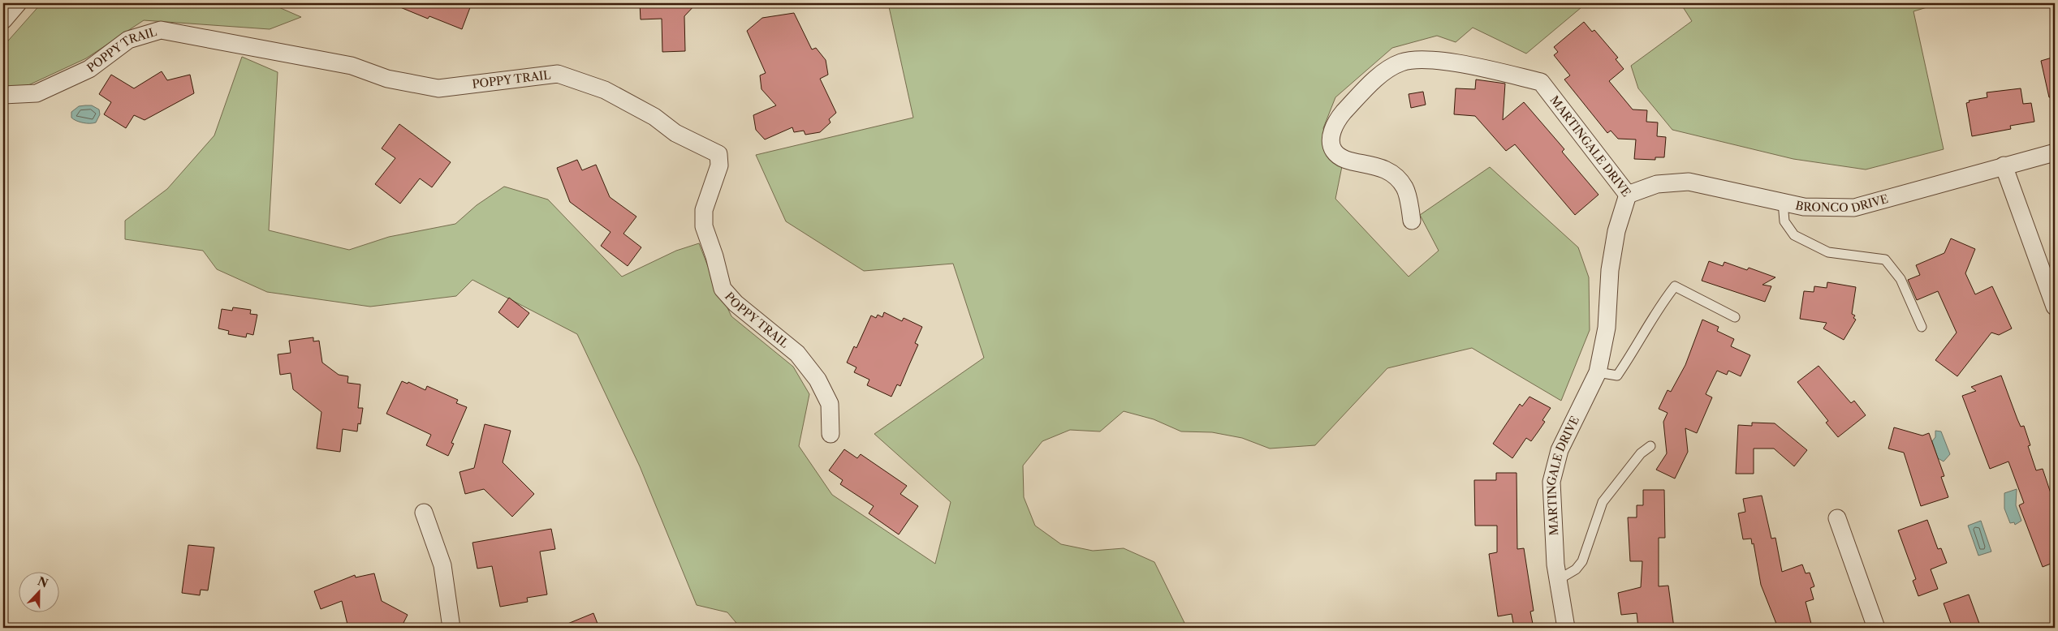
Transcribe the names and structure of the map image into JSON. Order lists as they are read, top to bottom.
{
  "streets": {
    "street": ["POPPY TRAIL", "MARTINGALE DRIVE", "BRONCO DRIVE"]
  },
  "crossings": [
    ["MARTINGALE DRIVE", "BRONCO DRIVE"]
  ],
  "north": "top"
}
